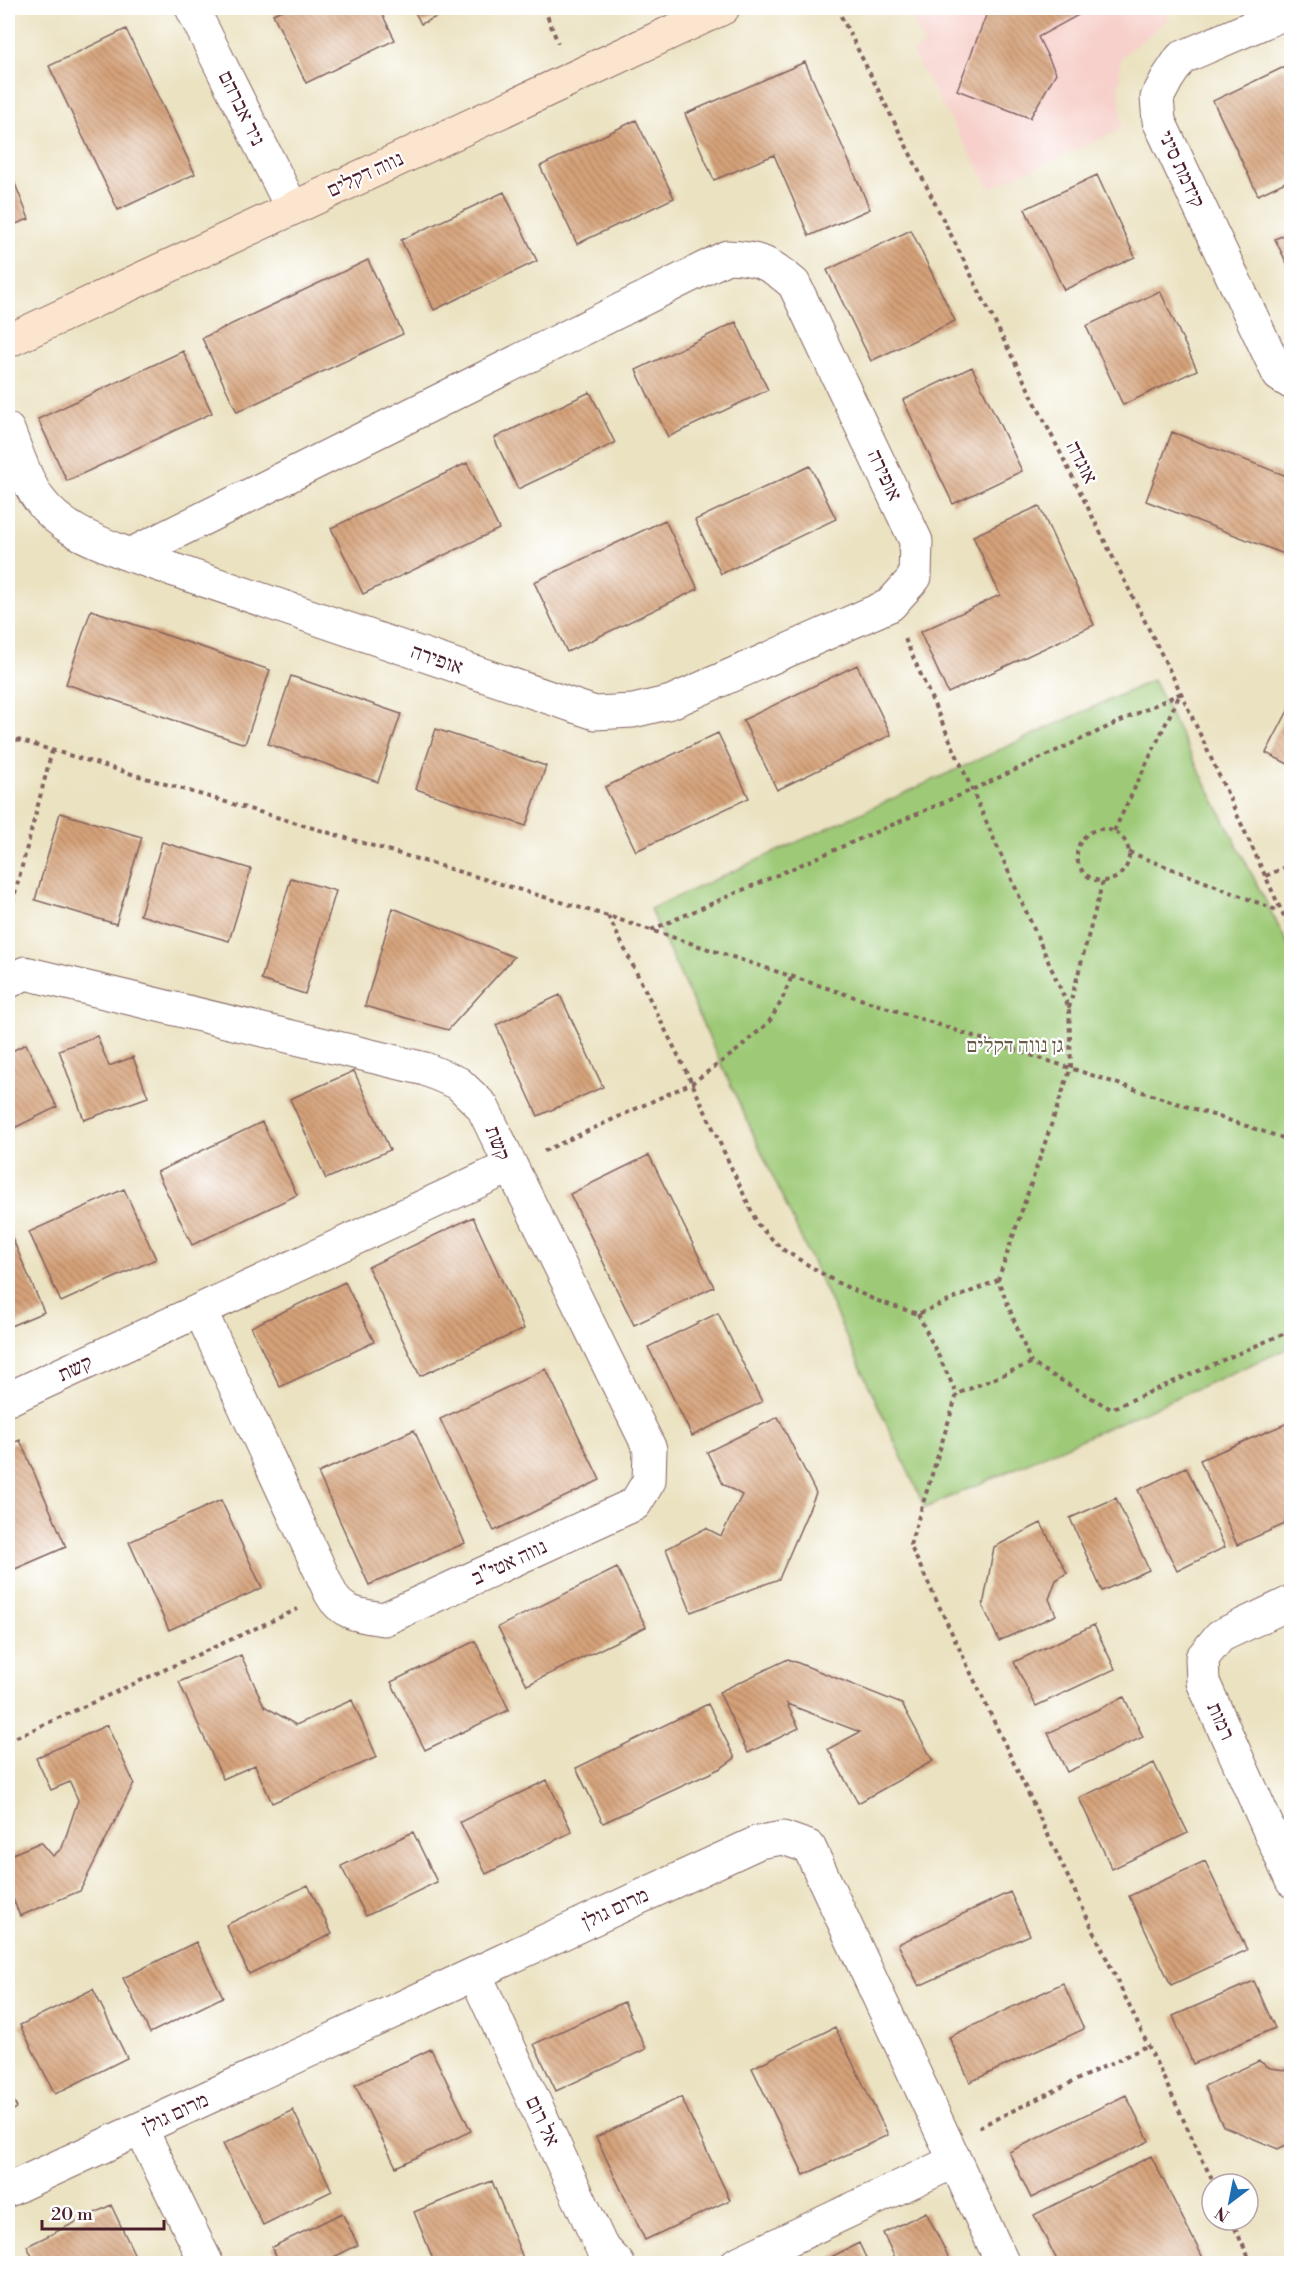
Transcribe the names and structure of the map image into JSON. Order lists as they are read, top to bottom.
{
  "streets": {
    "street": [
      "ניר אברהם",
      "קידמת סיני",
      "נווה דקלים",
      "אופירה",
      "קשת",
      "נווה אטי\"ב",
      "רמות",
      "מרום גולן",
      "אל רום"
    ],
    "path": ["אוגדה"]
  },
  "crossings": [
    ["ניר אברהם", "נווה דקלים"],
    ["קשת", "נווה אטי\"ב"],
    ["מרום גולן", "אל רום"]
  ],
  "parks": ["גן נווה דקלים"],
  "scale_bar": "20 m",
  "north": "bottom left"
}
